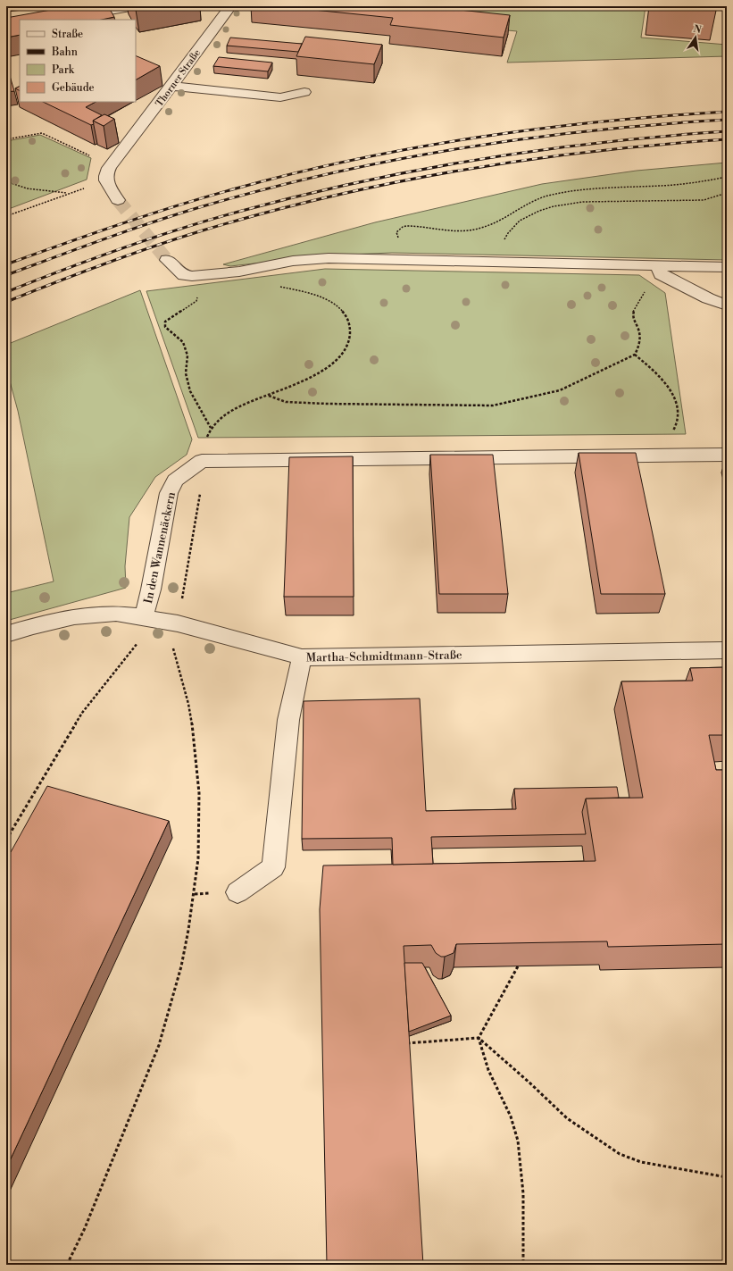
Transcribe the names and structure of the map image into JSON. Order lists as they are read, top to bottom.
{
  "streets": {
    "street": ["Thorner Straße", "In den Wannenäckern", "Martha-Schmidtmann-Straße"]
  },
  "crossings": [
    ["In den Wannenäckern", "Martha-Schmidtmann-Straße"]
  ],
  "legend": [
    "Straße",
    "Bahn",
    "Park",
    "Gebäude"
  ],
  "north": "top"
}
